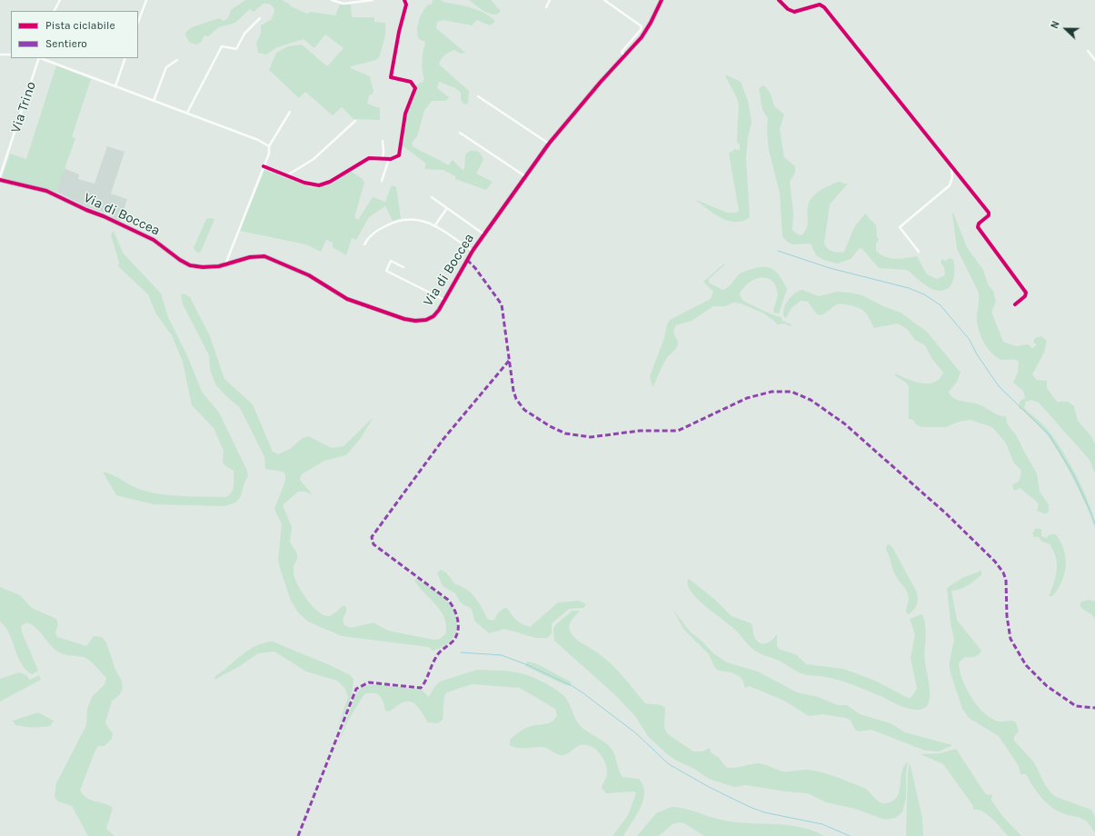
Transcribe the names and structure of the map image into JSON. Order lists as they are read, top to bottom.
{
  "streets": {
    "street": ["Via Trino", "Via di Boccea"]
  },
  "legend": ["Pista ciclabile", "Sentiero"],
  "north": "left"
}
